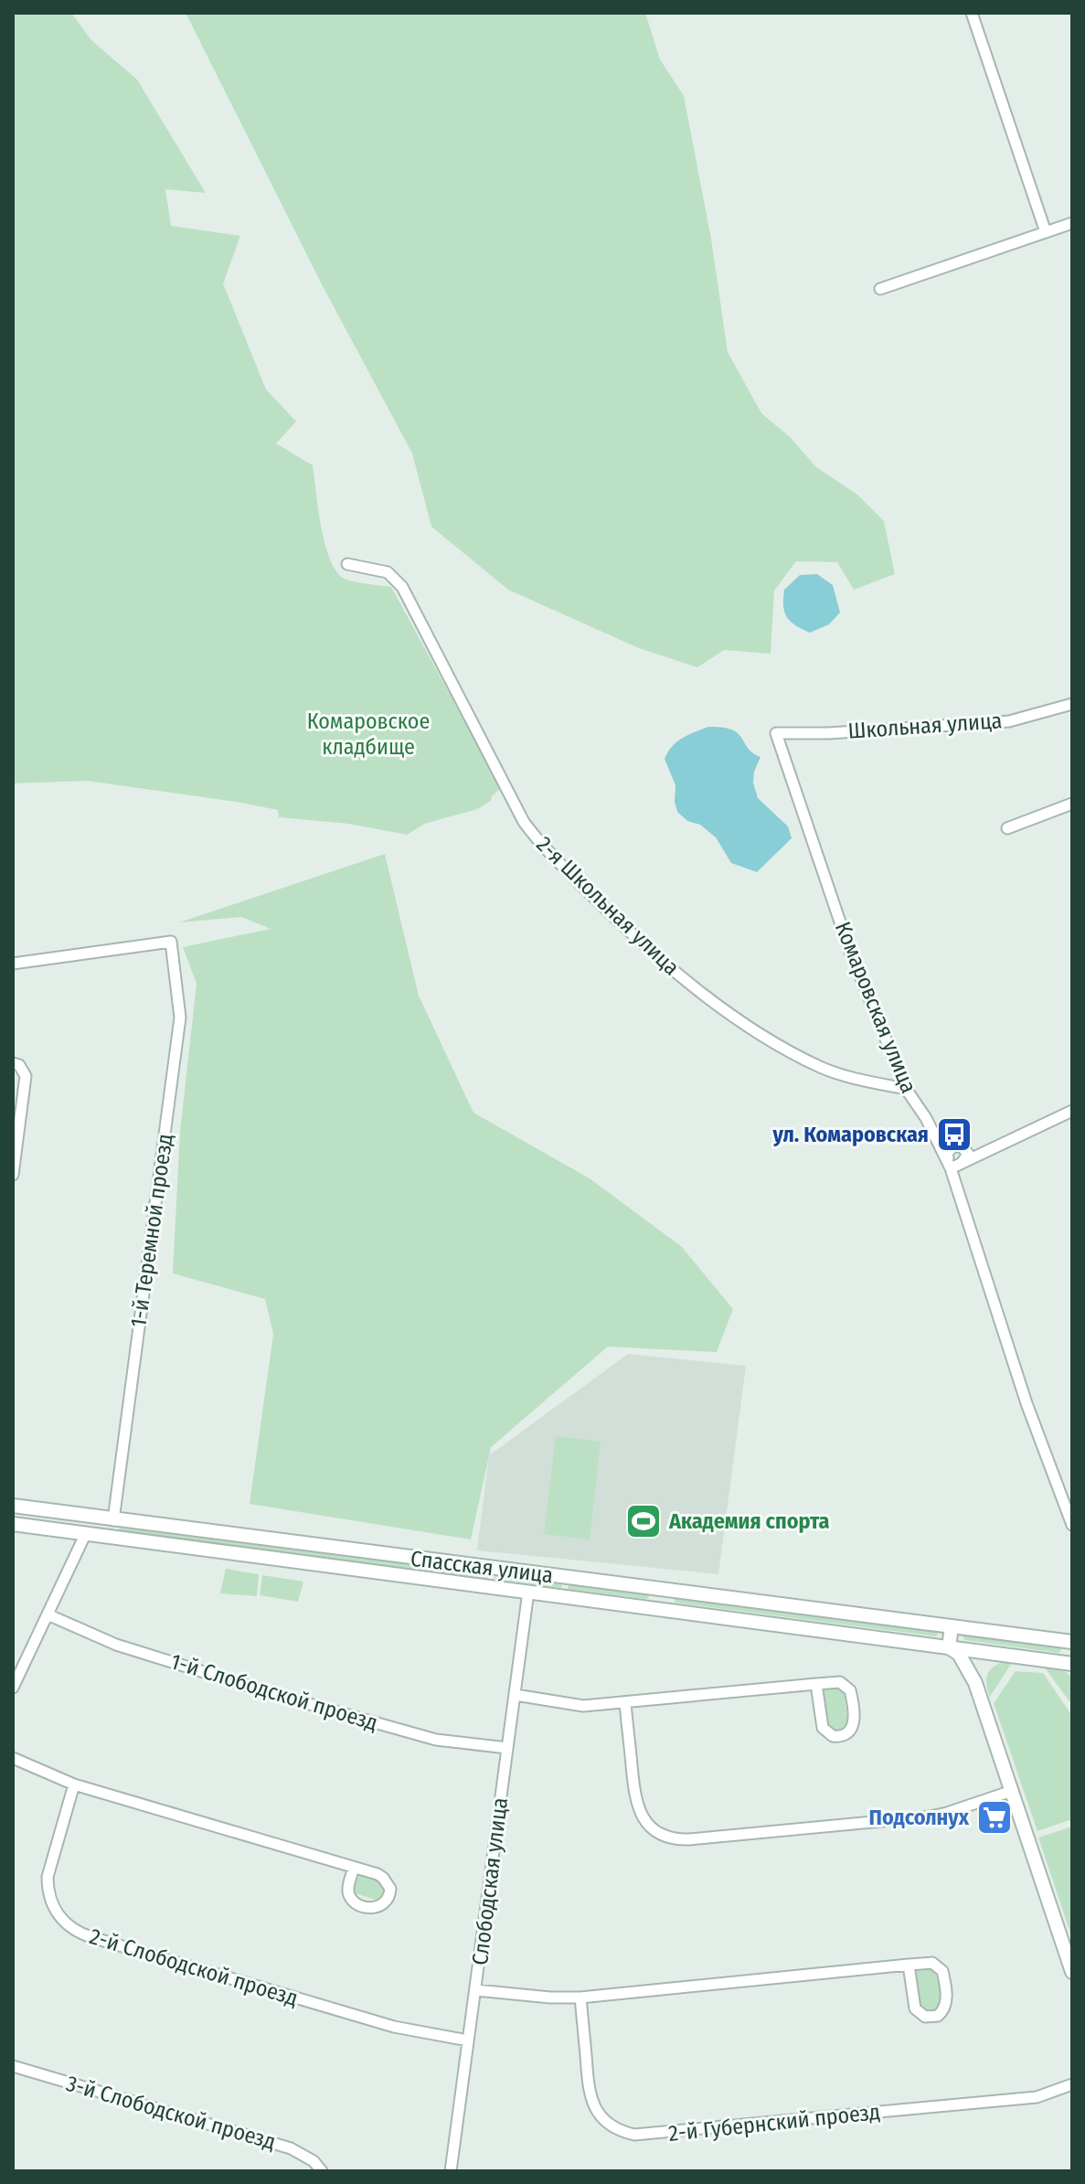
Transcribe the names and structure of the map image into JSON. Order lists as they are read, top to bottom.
{
  "streets": {
    "street": [
      "Школьная улица",
      "2-я Школьная улица",
      "Комаровская улица",
      "1-й Теремной проезд",
      "Спасская улица",
      "1-й Слободской проезд",
      "Слободская улица",
      "2-й Слободской проезд",
      "3-й Слободской проезд",
      "2-й Губернский проезд"
    ]
  },
  "crossings": [
    ["Школьная улица", "Комаровская улица"],
    ["2-я Школьная улица", "Комаровская улица"],
    ["1-й Теремной проезд", "Спасская улица"],
    ["Спасская улица", "Слободская улица"],
    ["1-й Слободской проезд", "Слободская улица"],
    ["Слободская улица", "2-й Слободской проезд"]
  ],
  "parks": ["Комаровское кладбище"],
  "places": {
    "bus stop": ["ул. Комаровская"],
    "sports": ["Академия спорта"],
    "supermarket": ["Подсолнух"]
  }
}
